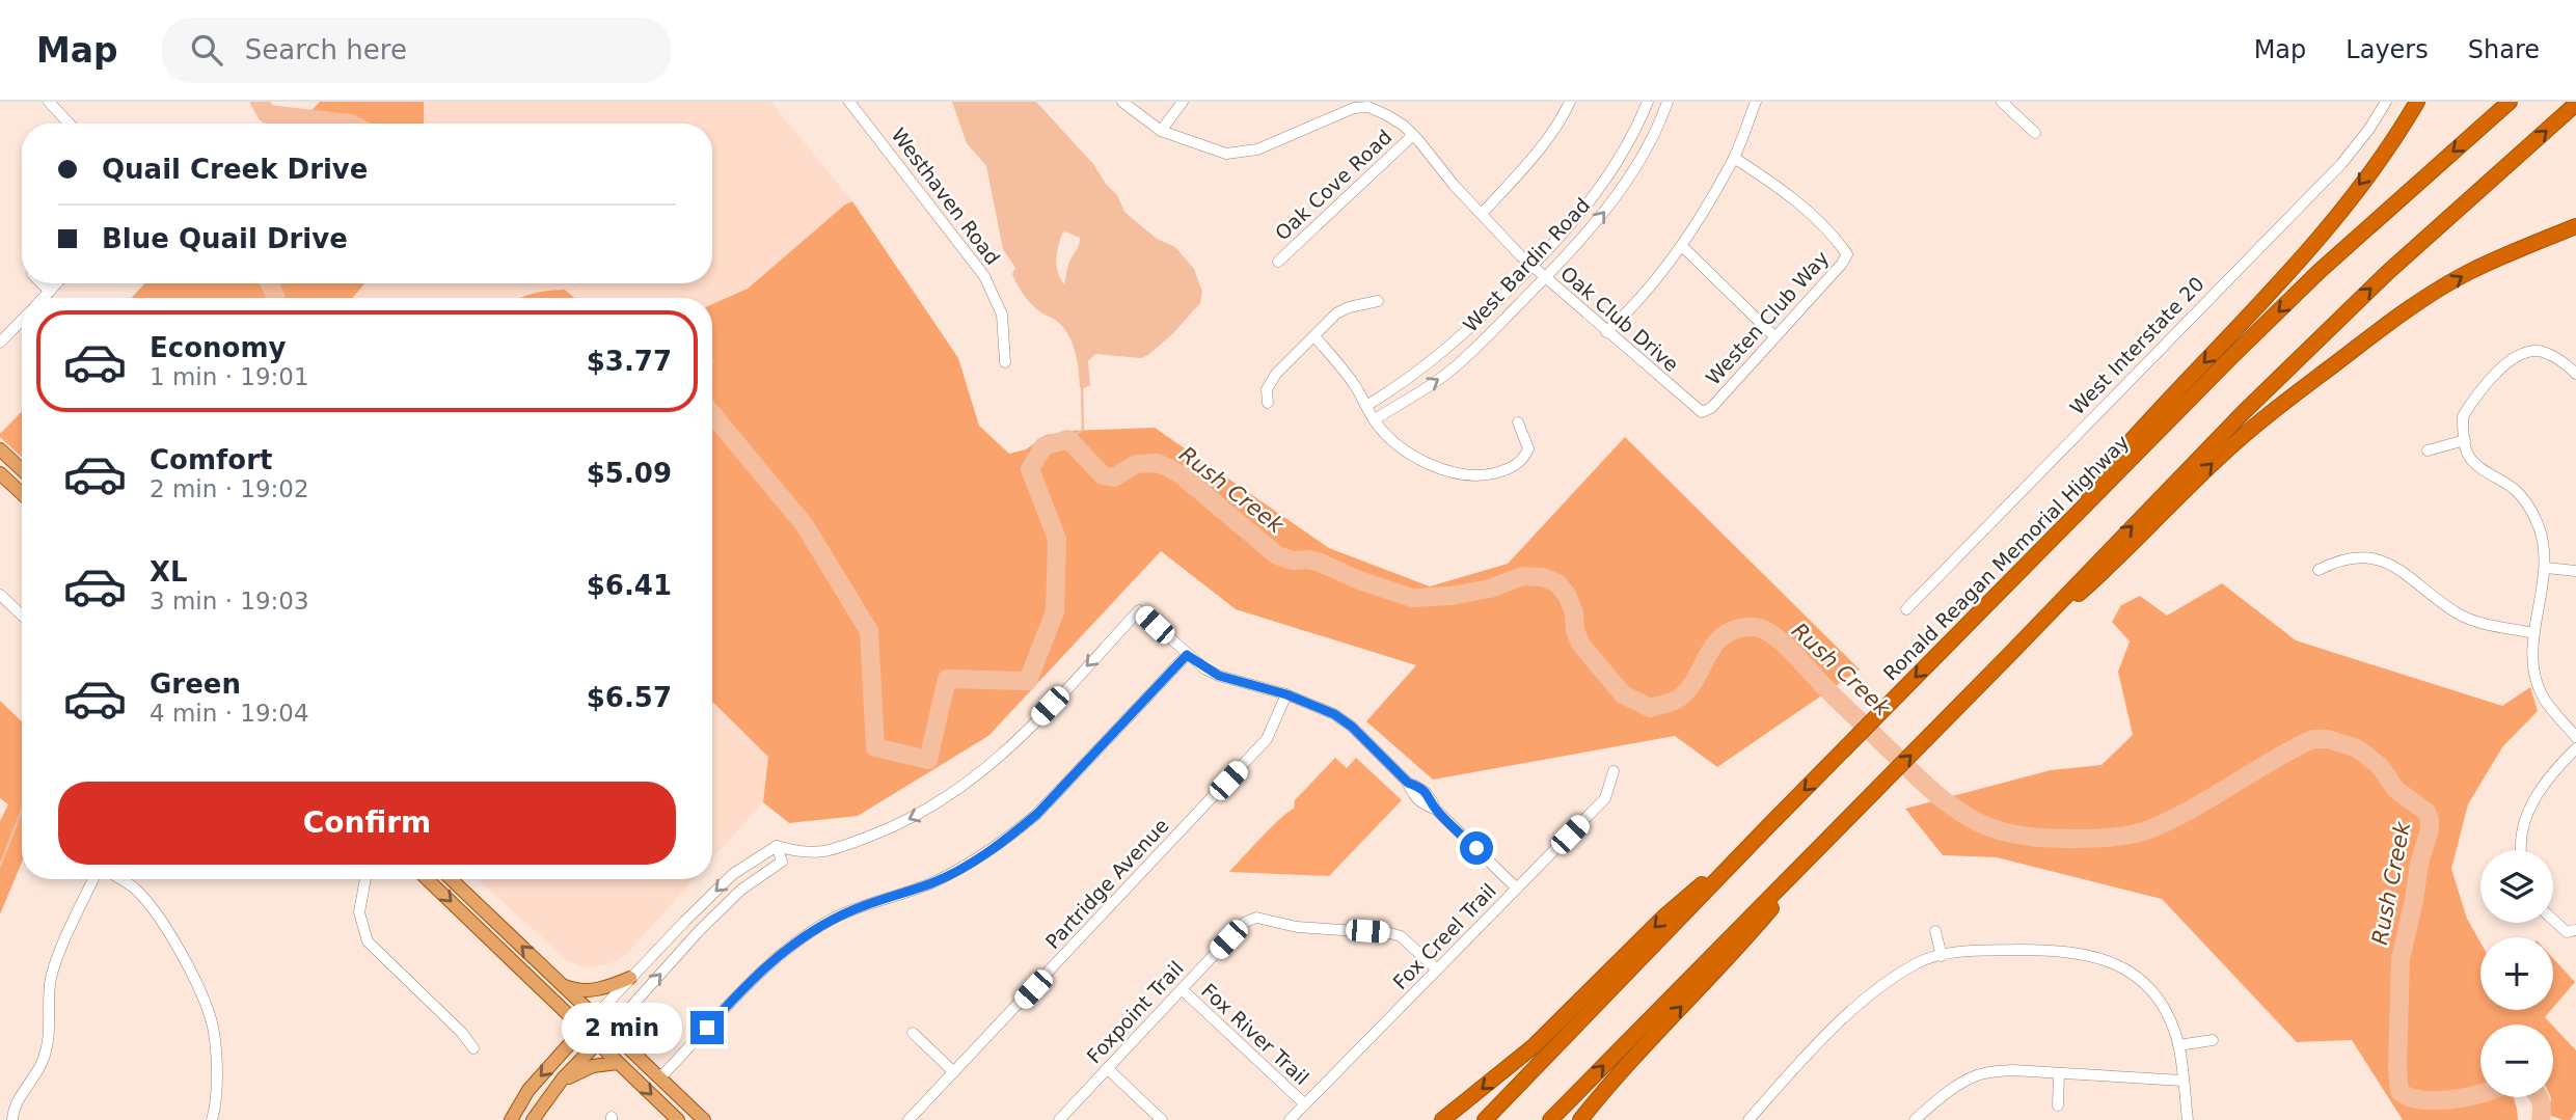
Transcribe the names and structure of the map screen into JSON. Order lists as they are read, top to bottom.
{
  "streets": {
    "highway": ["Ronald Reagan Memorial Highway"],
    "street": [
      "Oak Cove Road",
      "Westhaven Road",
      "West Bardin Road",
      "Westen Club Way",
      "Oak Club Drive",
      "West Interstate 20",
      "Partridge Avenue",
      "Fox Creel Trail",
      "Foxpoint Trail",
      "Fox River Trail"
    ]
  },
  "crossings": [
    ["Oak Cove Road", "Oak Club Drive"],
    ["West Bardin Road", "Oak Club Drive"],
    ["Westen Club Way", "Oak Club Drive"],
    ["Fox Creel Trail", "Foxpoint Trail"],
    ["Fox Creel Trail", "Fox River Trail"],
    ["Foxpoint Trail", "Fox River Trail"]
  ],
  "water": ["Rush Creek"],
  "page": {
    "header": "Map",
    "search": "Search here",
    "nav": ["Map", "Layers", "Share"],
    "banner": ["Quail Creek Drive", "Blue Quail Drive"],
    "list": [
      {
        "name": "Economy",
        "note": "1 min · 19:01",
        "value": "$3.77"
      },
      {
        "name": "Comfort",
        "note": "2 min · 19:02",
        "value": "$5.09"
      },
      {
        "name": "XL",
        "note": "3 min · 19:03",
        "value": "$6.41"
      },
      {
        "name": "Green",
        "note": "4 min · 19:04",
        "value": "$6.57"
      }
    ],
    "buttons": "Confirm",
    "map_buttons": ["+", "−"],
    "bubble": "2 min"
  }
}
